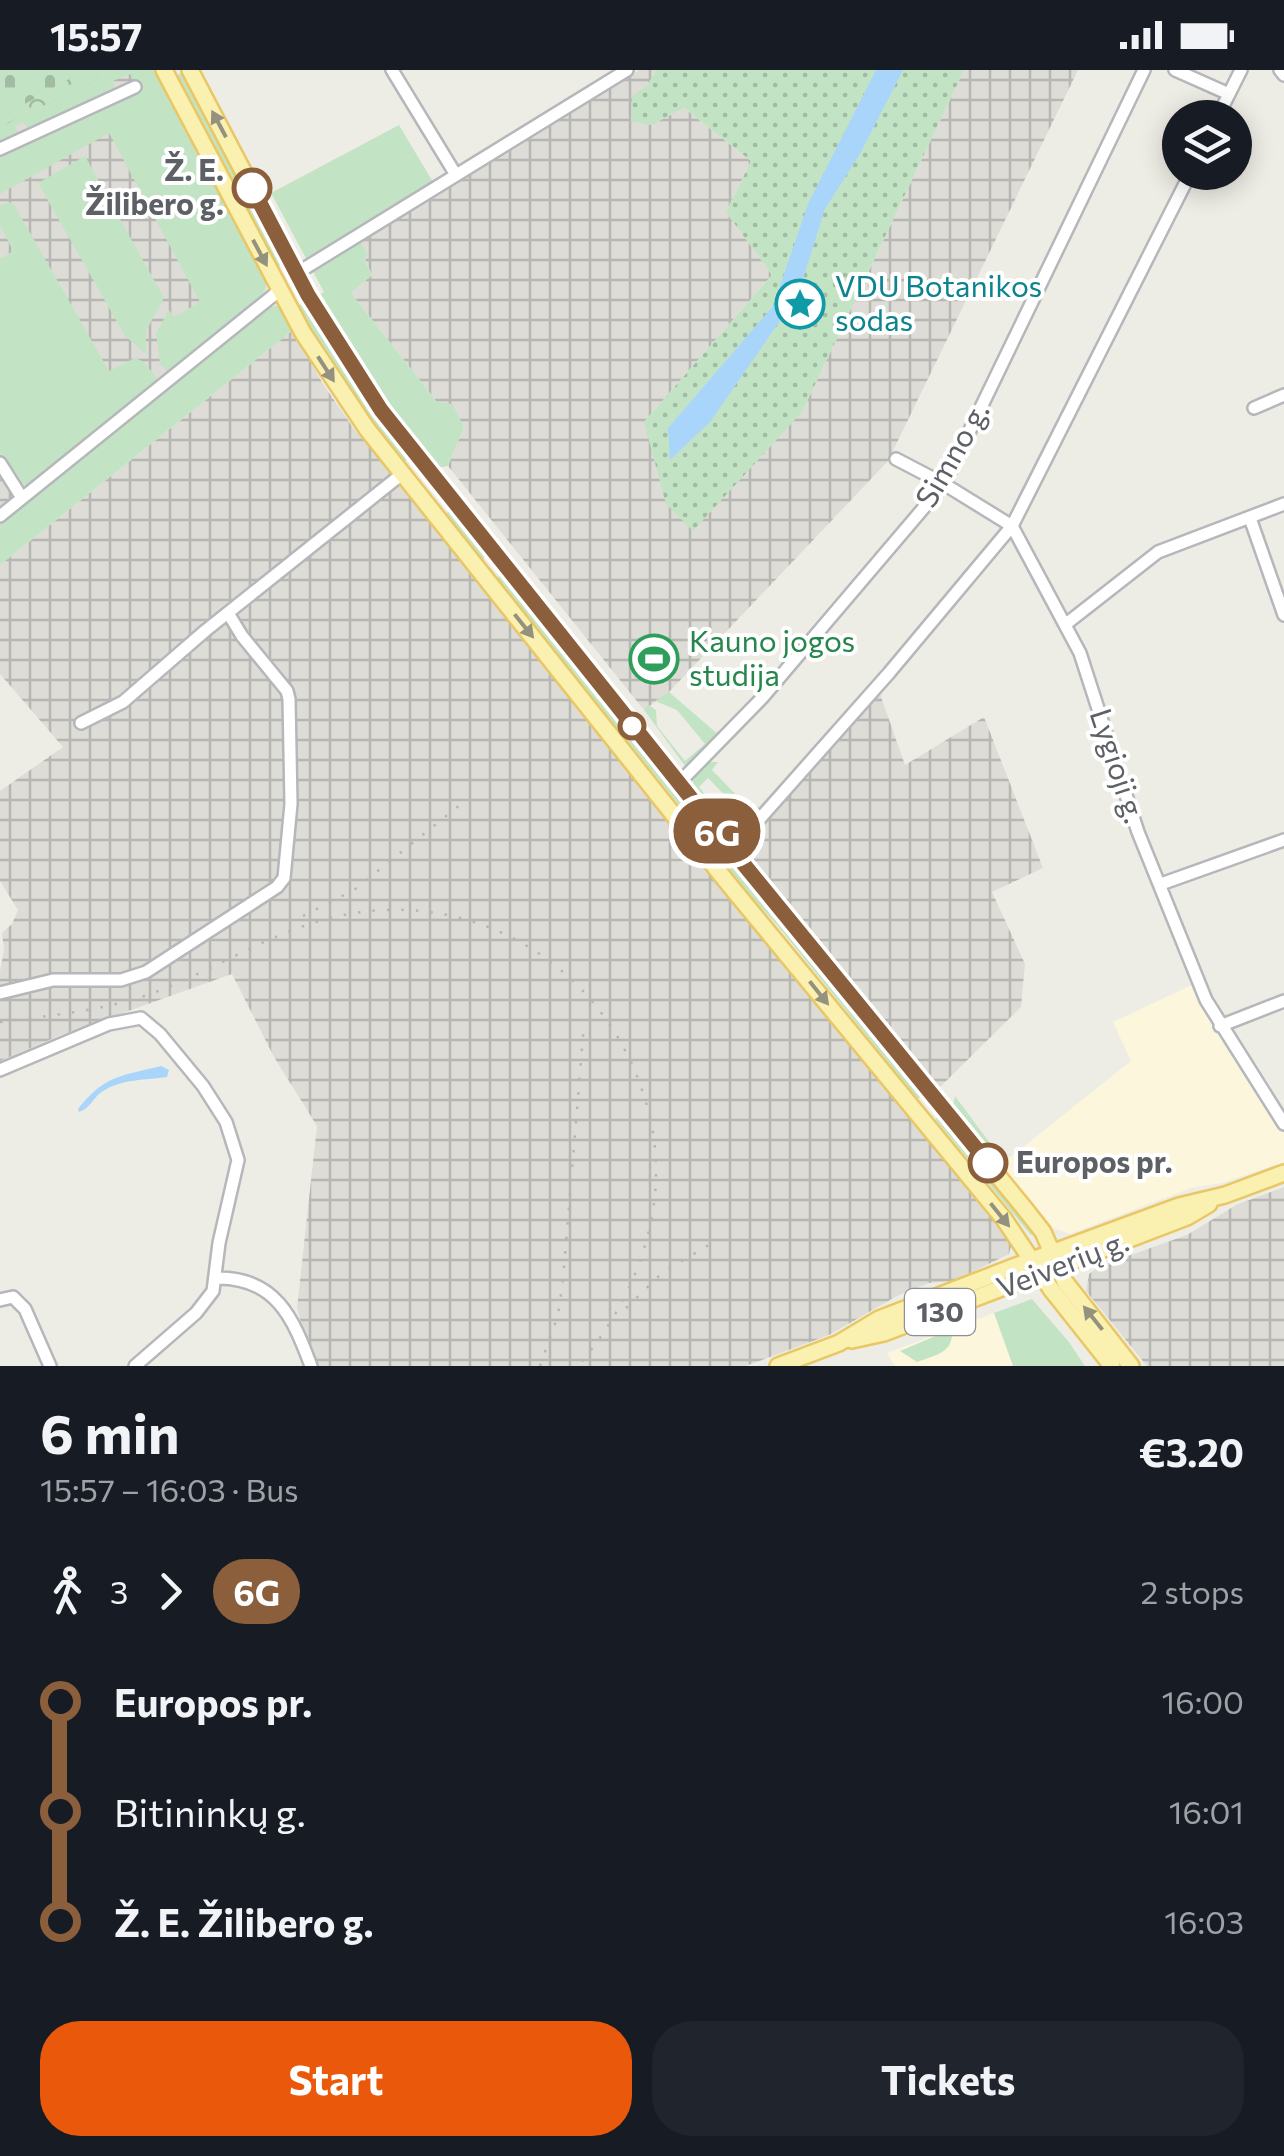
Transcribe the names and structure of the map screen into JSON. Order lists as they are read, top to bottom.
{
  "streets": {
    "main road": ["Veiverių g.", "130"],
    "street": ["Simno g.", "Lygioji g."]
  },
  "crossings": [
    ["Simno g.", "Lygioji g."]
  ],
  "places": {
    "other": ["Ž. E. Žilibero g.", "Europos pr."],
    "place": ["VDU Botanikos sodas"],
    "sports": ["Kauno jogos studija"]
  },
  "lines": ["bus line 6G"],
  "page": {
    "status": "15:57",
    "on_map": "6G",
    "heading": ["6 min", "15:57 – 16:03 · Bus", "€3.20"],
    "legs": ["3", "6G", "2 stops"],
    "list": [
      {
        "name": "Europos pr.",
        "value": "16:00"
      },
      {
        "name": "Bitininkų g.",
        "value": "16:01"
      },
      {
        "name": "Ž. E. Žilibero g.",
        "value": "16:03"
      }
    ],
    "buttons": ["Start", "Tickets"]
  }
}
